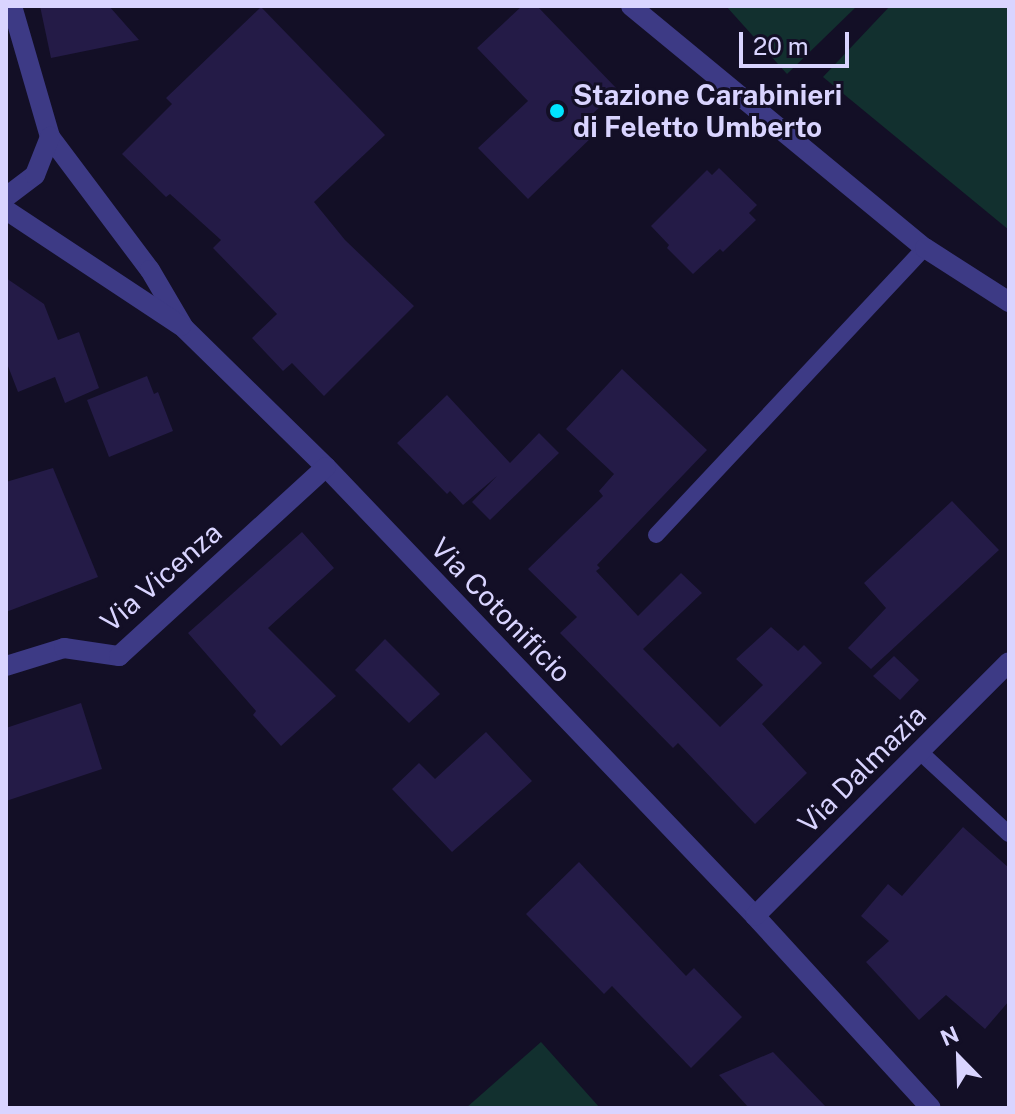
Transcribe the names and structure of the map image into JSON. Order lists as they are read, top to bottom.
{
  "streets": {
    "street": ["Via Vicenza", "Via Cotonificio", "Via Dalmazia"]
  },
  "crossings": [
    ["Via Vicenza", "Via Cotonificio"],
    ["Via Cotonificio", "Via Dalmazia"]
  ],
  "places": ["Stazione Carabinieri di Feletto Umberto"],
  "scale_bar": "20 m",
  "north": "top left"
}
